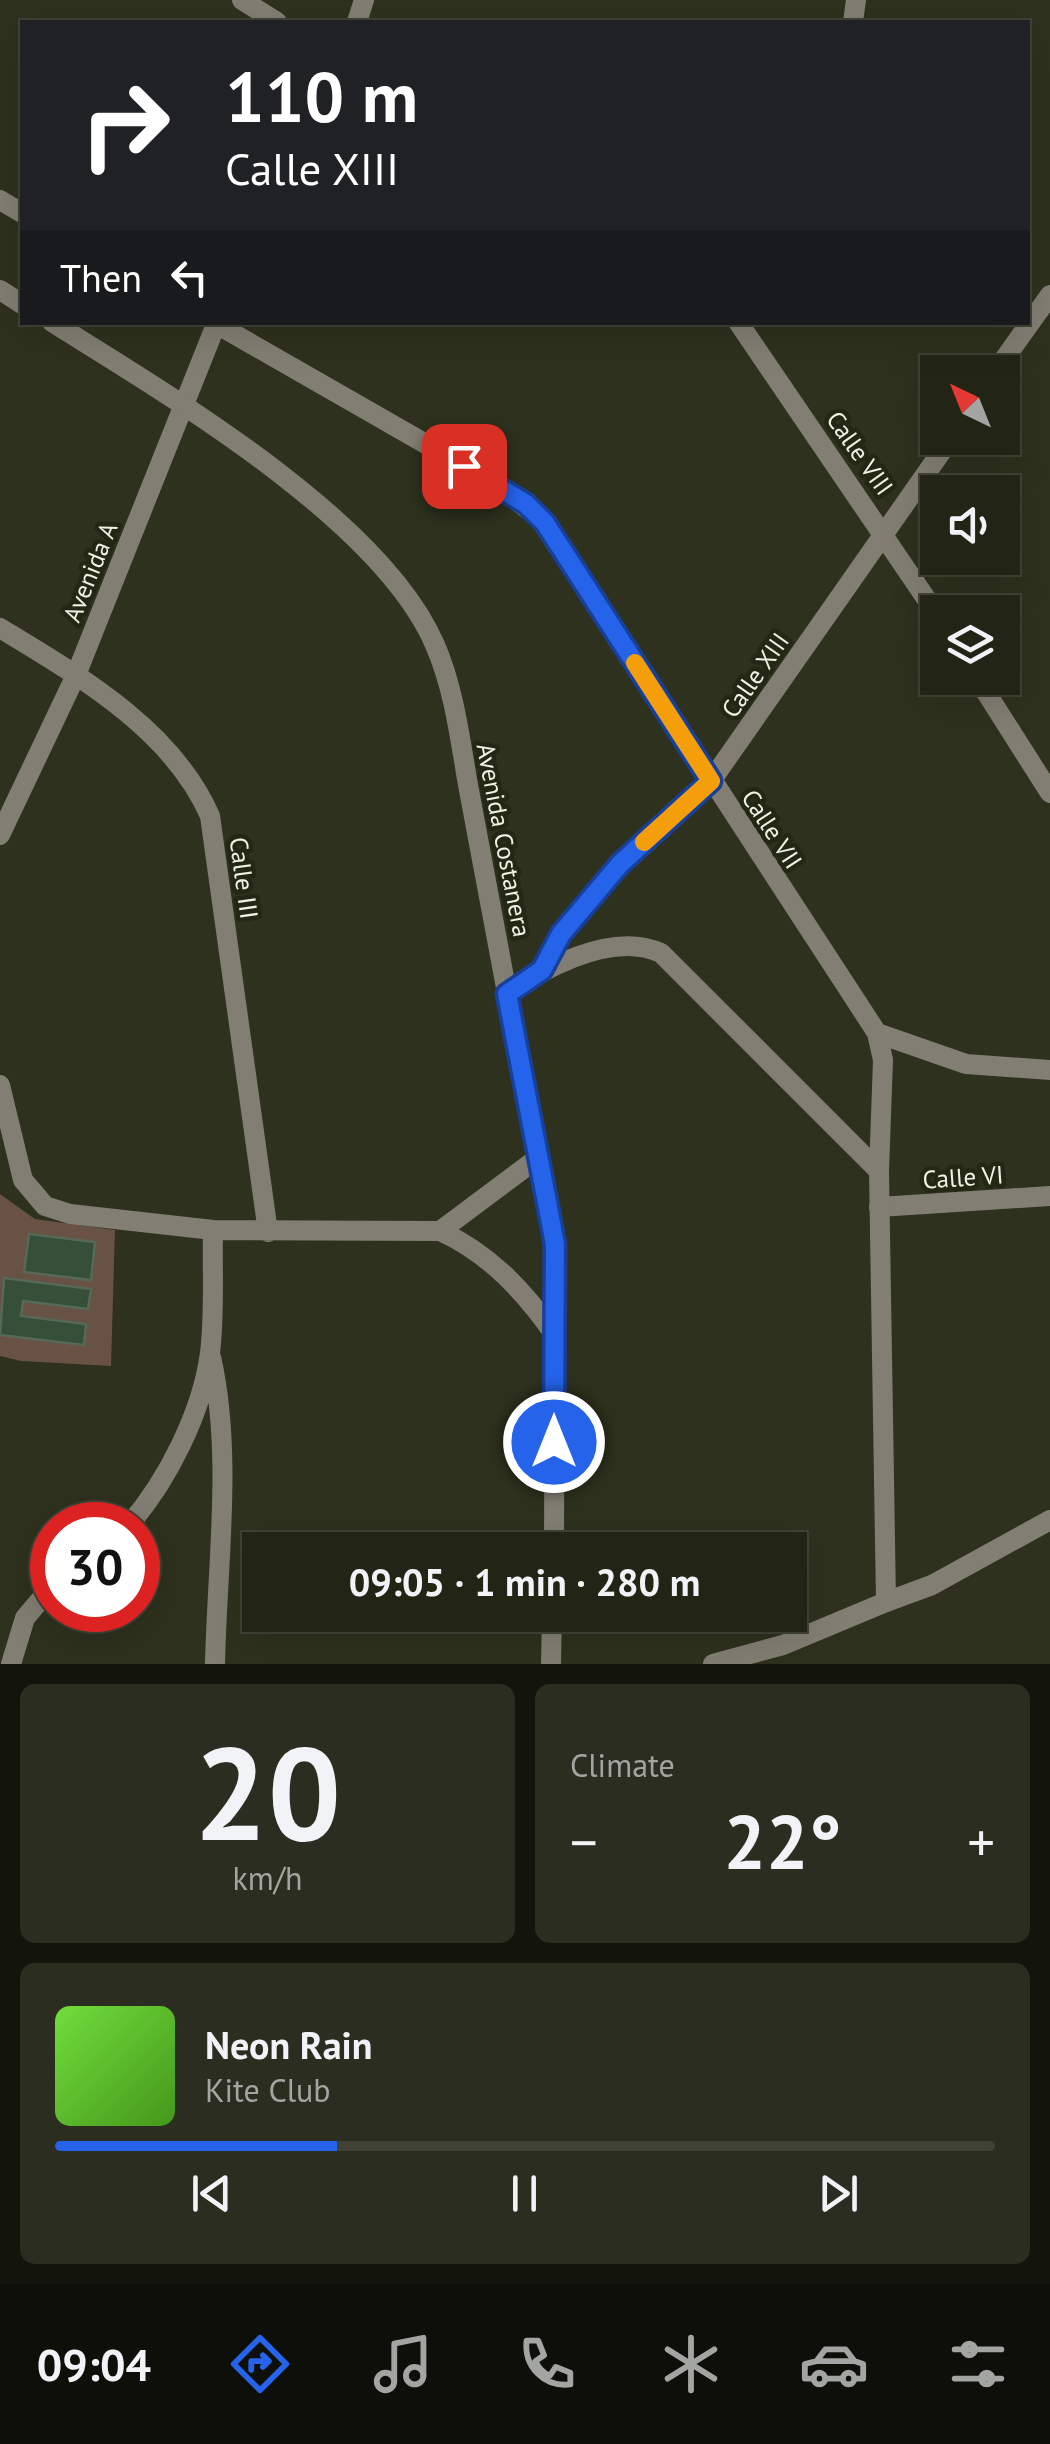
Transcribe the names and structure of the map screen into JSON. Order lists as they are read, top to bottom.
{
  "streets": {
    "street": [
      "Calle VIII",
      "Avenida A",
      "Calle XIII",
      "Calle VII",
      "Avenida Costanera",
      "Calle III",
      "Calle VI"
    ]
  },
  "crossings": [
    ["Calle VIII", "Calle XIII"],
    ["Avenida A", "Avenida Costanera"],
    ["Avenida A", "Calle III"],
    ["Calle XIII", "Calle VII"]
  ],
  "north": "top left",
  "page": {
    "turn": ["110 m", "Calle XIII"],
    "then": "Then",
    "limit": "30",
    "trip": "09:05 · 1 min · 280 m",
    "tile": [
      ["20", "km/h"],
      "Climate"
    ],
    "heat": ["−", "22°", "+"],
    "song": ["Neon Rain", "Kite Club"],
    "tabs": "09:04"
  }
}
